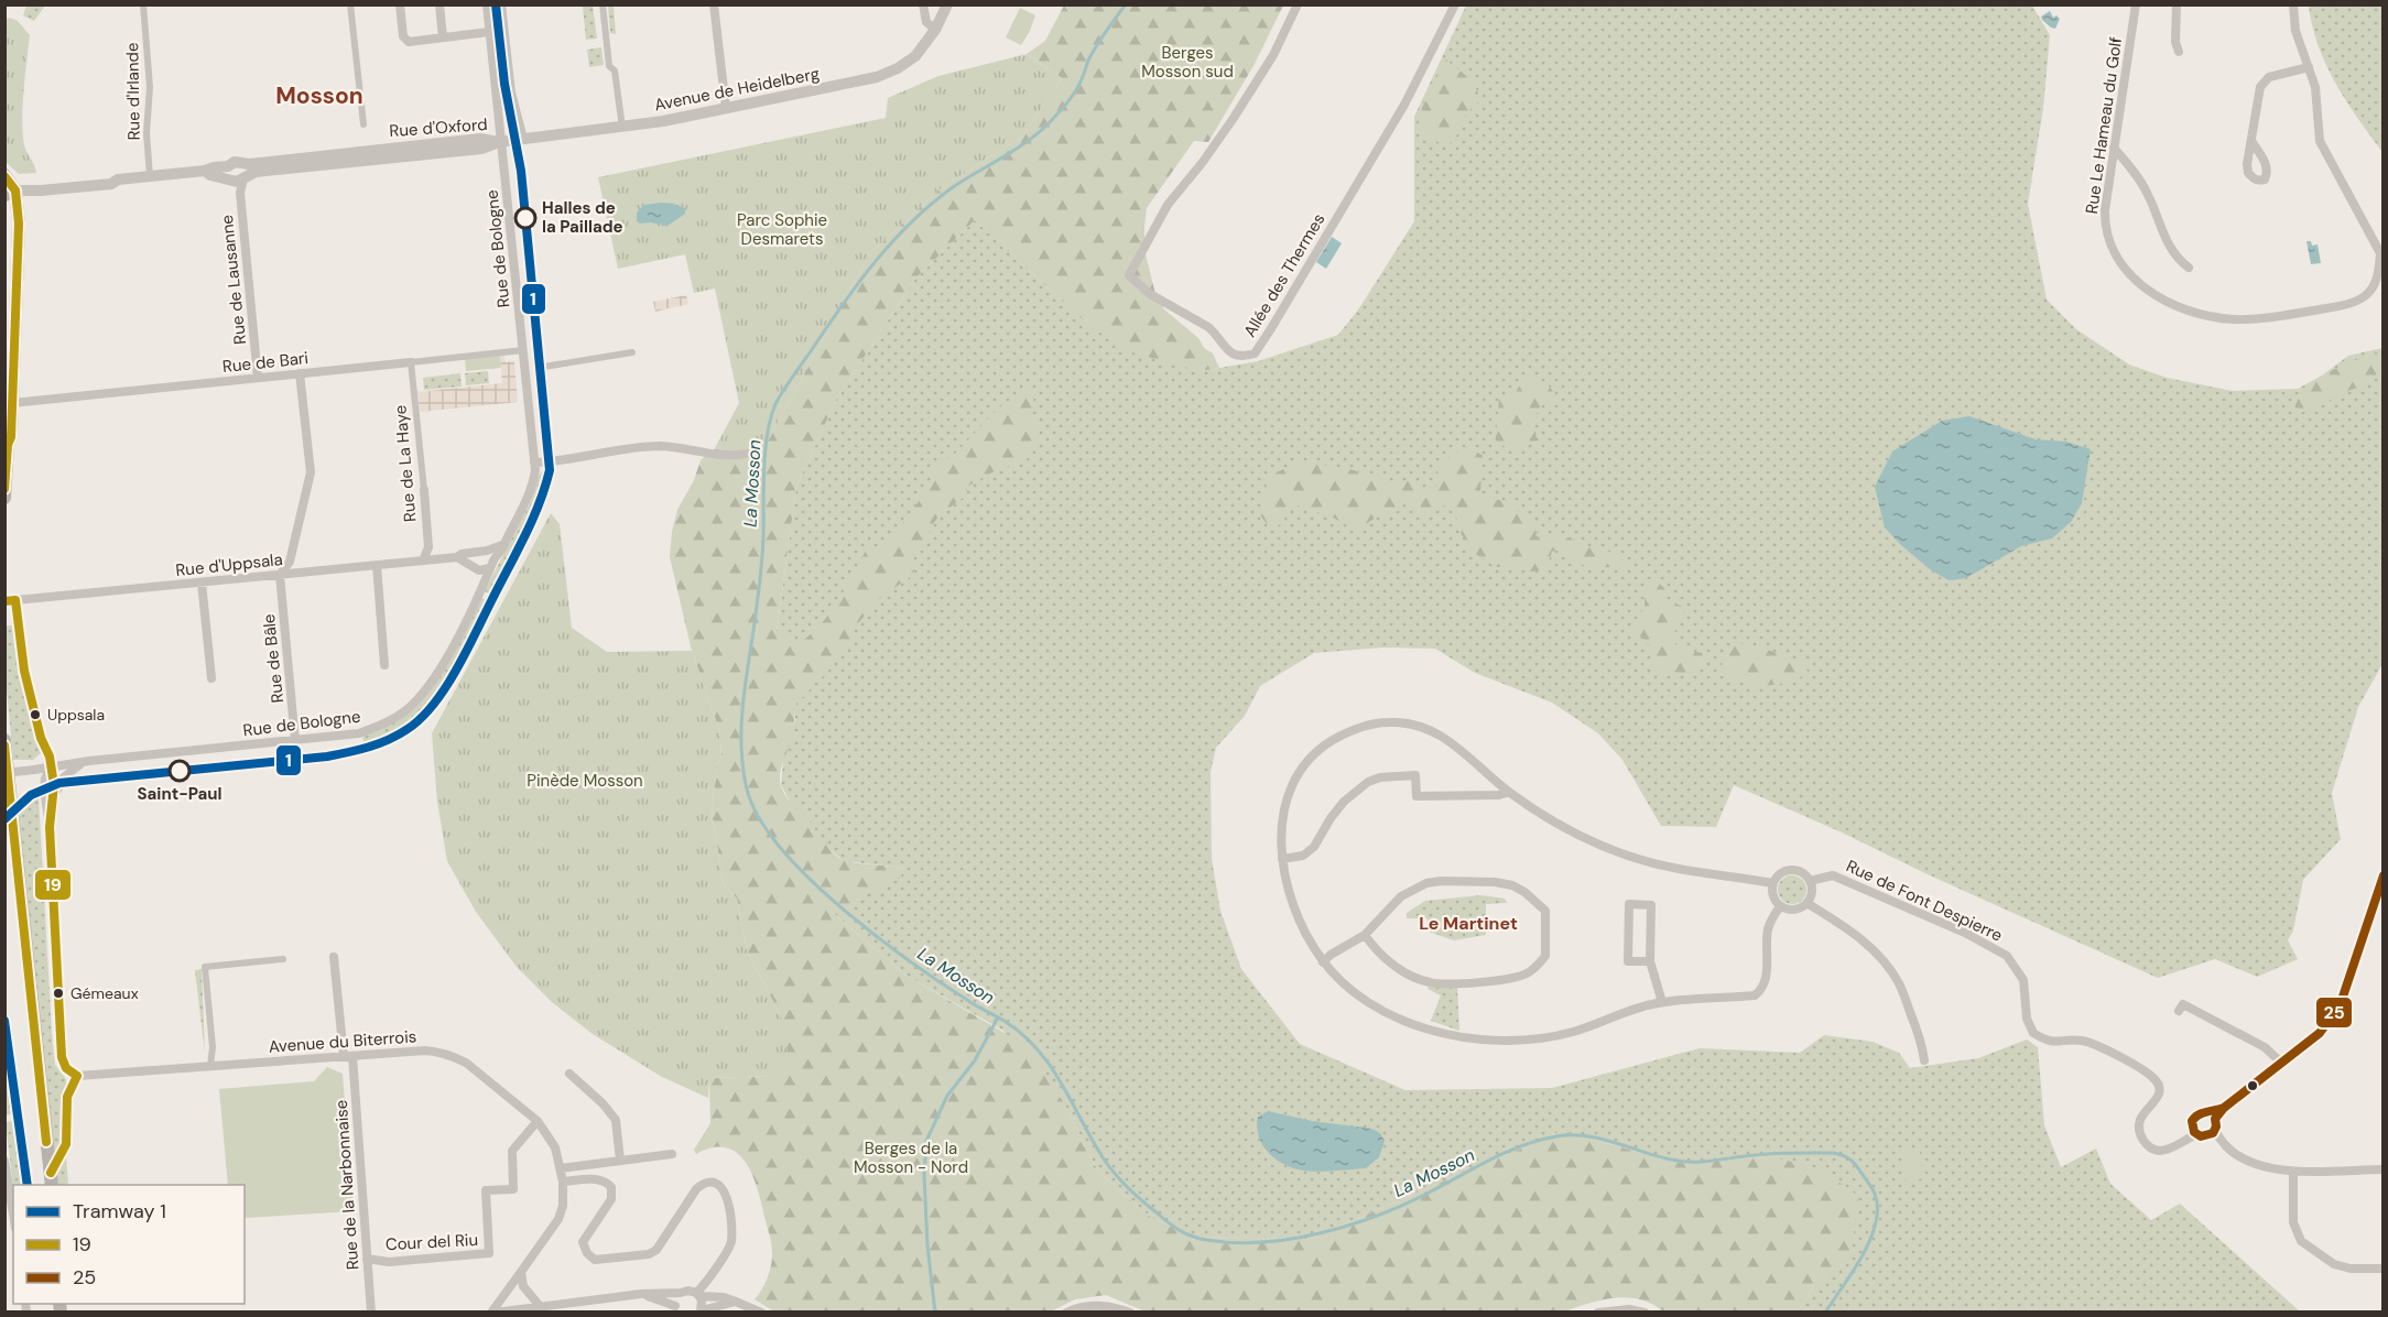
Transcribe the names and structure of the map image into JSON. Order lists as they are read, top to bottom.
{
  "streets": {
    "street": [
      "Avenue de Heidelberg",
      "Rue d'Irlande",
      "Rue Le Hameau du Golf",
      "Rue d'Oxford",
      "Rue de Bologne",
      "Allée des Thermes",
      "Rue de Lausanne",
      "Rue de Bari",
      "Rue de La Haye",
      "Rue d'Uppsala",
      "Rue de Bâle",
      "Rue de Font Despierre",
      "Avenue du Biterrois",
      "Rue de la Narbonnaise",
      "Cour del Riu"
    ]
  },
  "crossings": [
    ["Avenue de Heidelberg", "Rue d'Oxford"],
    ["Avenue de Heidelberg", "Rue de Bologne"],
    ["Rue d'Irlande", "Rue d'Oxford"],
    ["Rue d'Oxford", "Rue de Bologne"],
    ["Rue d'Oxford", "Rue de Lausanne"],
    ["Rue de Bologne", "Rue de Bari"],
    ["Rue de Bologne", "Rue de Bâle"],
    ["Rue de Lausanne", "Rue de Bari"],
    ["Rue de Bari", "Rue de La Haye"],
    ["Rue de La Haye", "Rue d'Uppsala"],
    ["Rue d'Uppsala", "Rue de Bâle"],
    ["Avenue du Biterrois", "Rue de la Narbonnaise"],
    ["Avenue du Biterrois", "Cour del Riu"],
    ["Rue de la Narbonnaise", "Cour del Riu"]
  ],
  "districts": ["Mosson", "Le Martinet"],
  "water": ["La Mosson"],
  "parks": [
    "Berges Mosson sud",
    "Parc Sophie Desmarets",
    "Pinède Mosson",
    "Berges de la Mosson - Nord"
  ],
  "places": [
    "Halles de la Paillade",
    "Uppsala",
    "Saint-Paul",
    "Gémeaux"
  ],
  "lines": ["tram line 1", "transit line 19", "transit line 25"],
  "legend": ["Tramway 1", "19", "25"]
}
